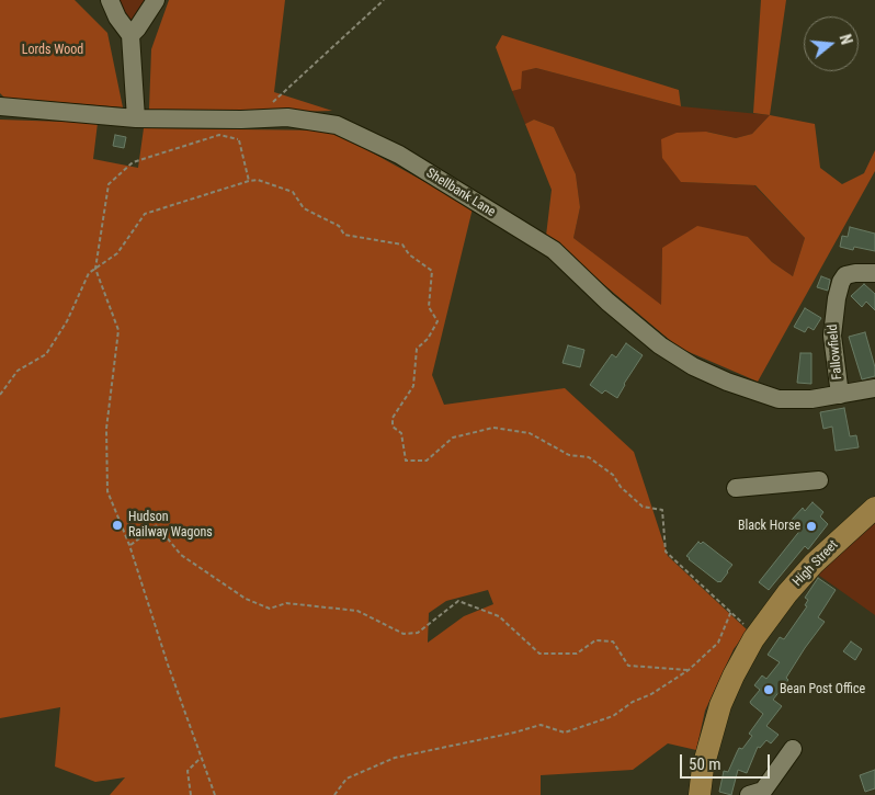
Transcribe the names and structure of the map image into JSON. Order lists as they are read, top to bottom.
{
  "streets": {
    "main road": ["High Street"],
    "street": ["Shellbank Lane", "Fallowfield"]
  },
  "crossings": [
    ["Shellbank Lane", "Fallowfield"]
  ],
  "parks": ["Lords Wood"],
  "places": ["Hudson Railway Wagons", "Black Horse", "Bean Post Office"],
  "scale_bar": "50 m",
  "north": "right"
}
